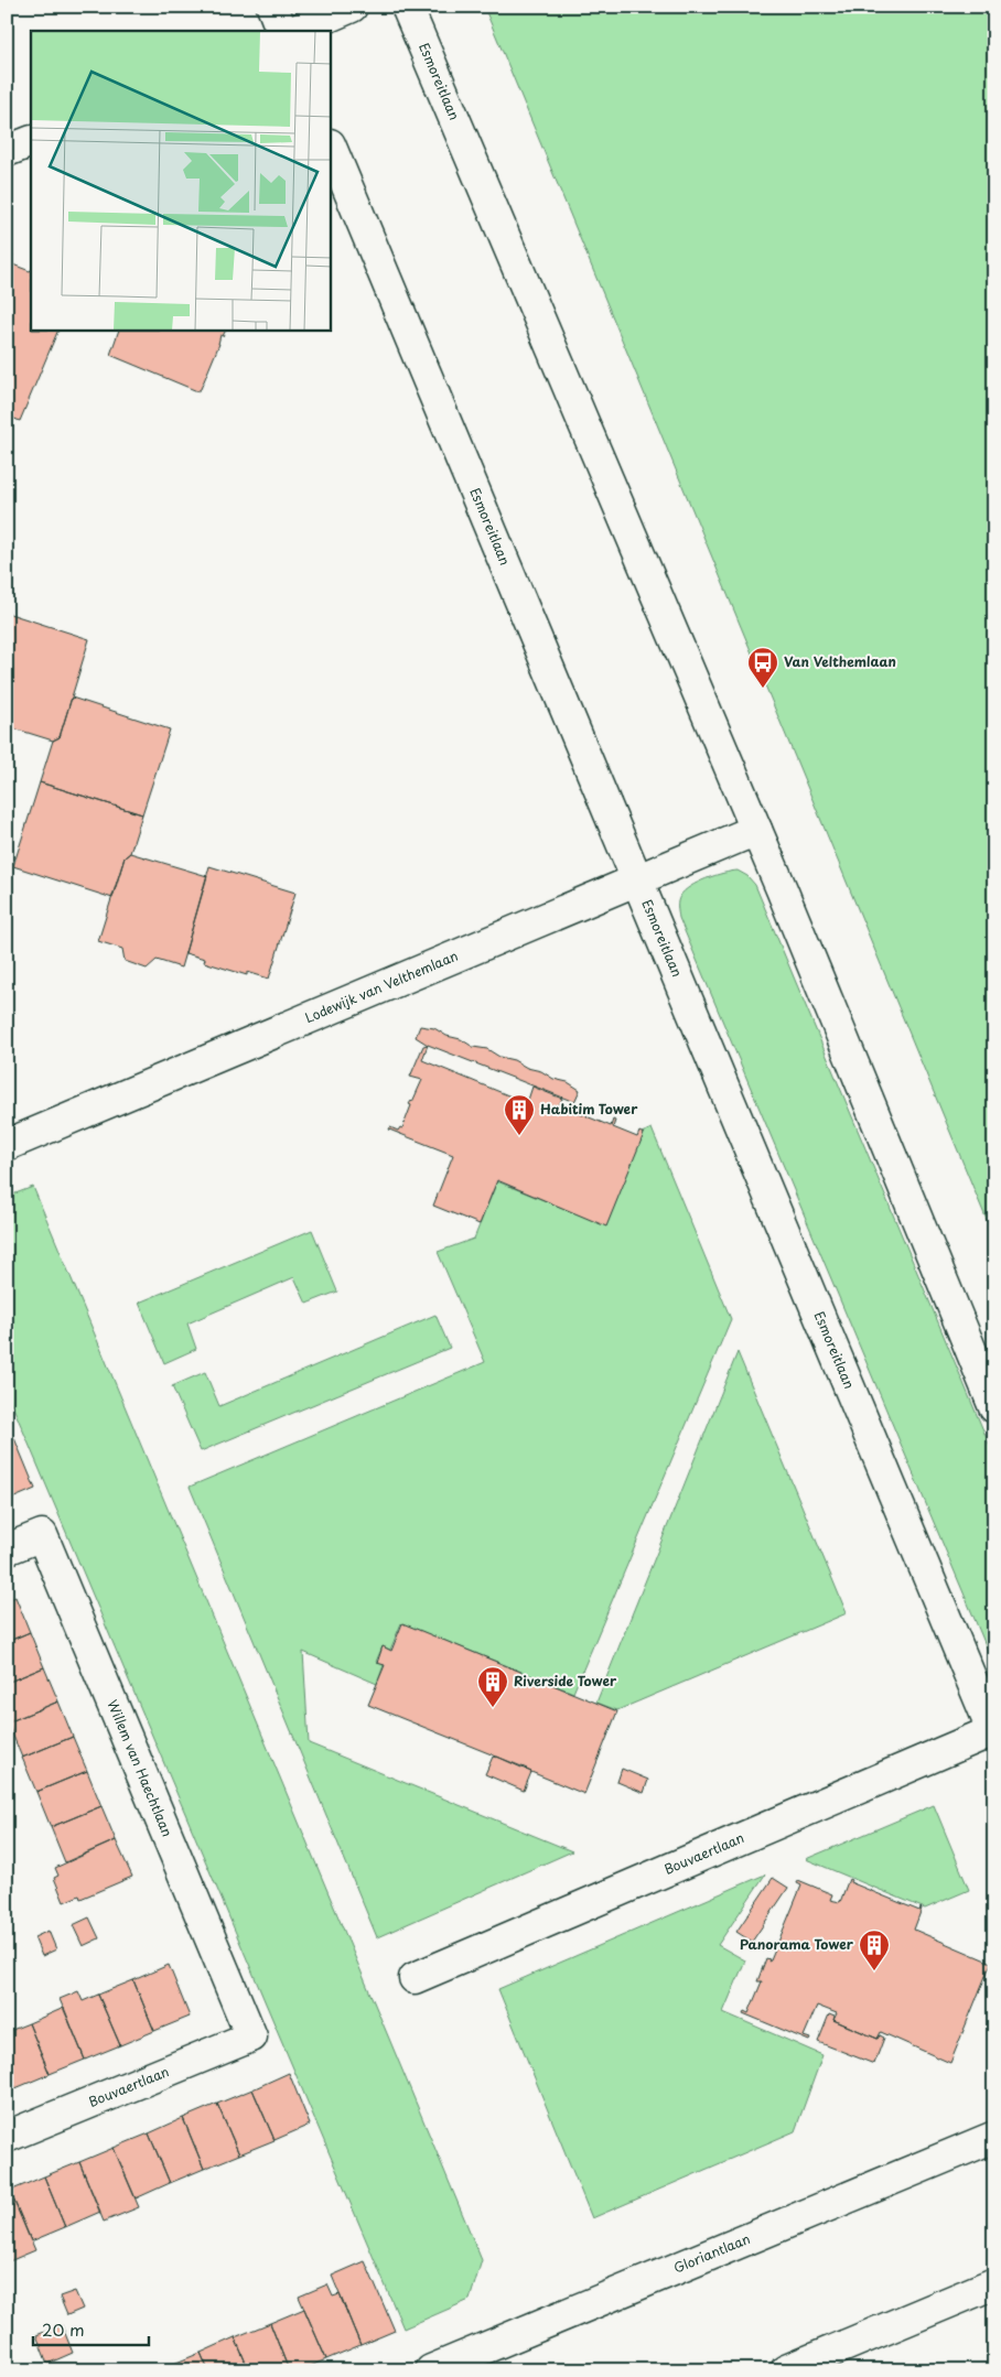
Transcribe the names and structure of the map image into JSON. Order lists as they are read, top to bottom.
{
  "streets": {
    "street": [
      "Esmoreitlaan",
      "Lodewijk van Velthemlaan",
      "Willem van Haechtlaan",
      "Bouvaertlaan",
      "Gloriantlaan"
    ]
  },
  "crossings": [
    ["Esmoreitlaan", "Lodewijk van Velthemlaan"],
    ["Esmoreitlaan", "Bouvaertlaan"],
    ["Willem van Haechtlaan", "Bouvaertlaan"]
  ],
  "places": {
    "bus stop": ["Van Velthemlaan"],
    "building": ["Habitim Tower", "Riverside Tower", "Panorama Tower"]
  },
  "scale_bar": "20 m"
}
